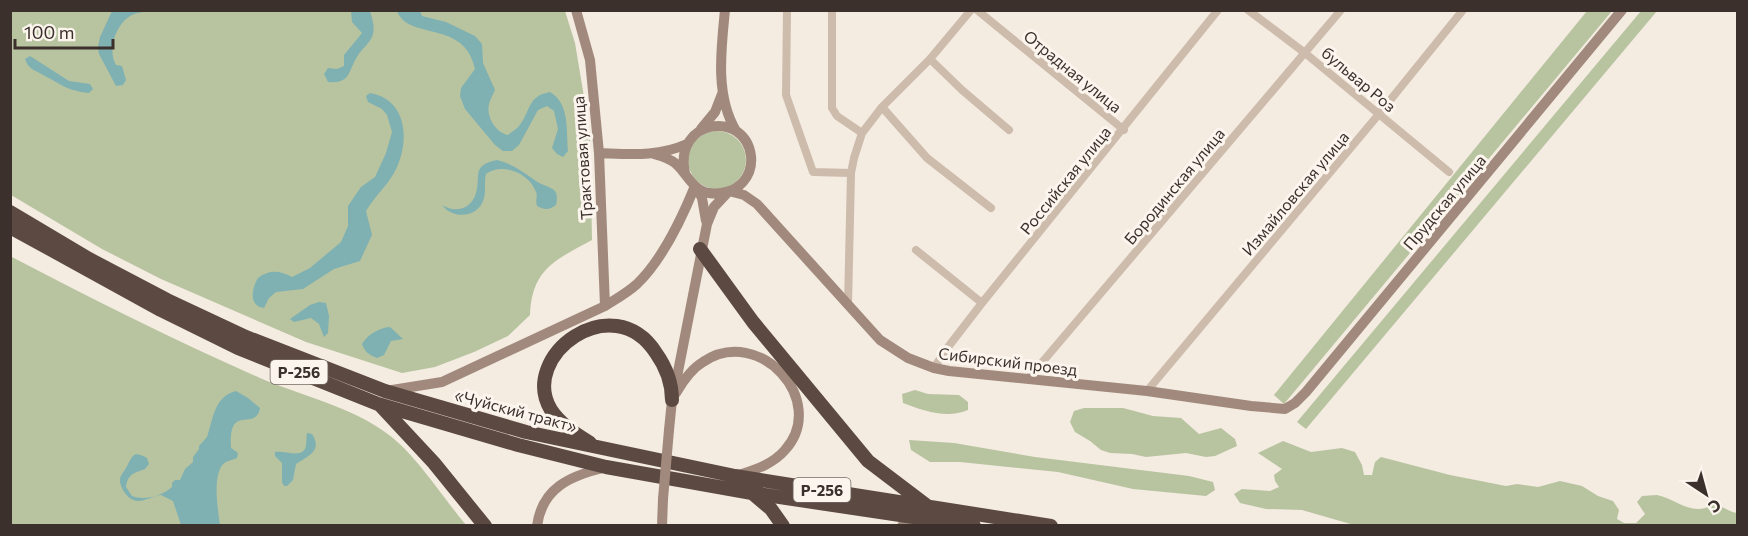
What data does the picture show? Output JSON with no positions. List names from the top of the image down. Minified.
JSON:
{"streets":{"highway":["Р-256","«Чуйский тракт»"],"street":["Отрадная улица","бульвар Роз","Трактовая улица","Российская улица","Бородинская улица","Измайловская улица","Прудская улица","Сибирский проезд"]},"crossings":[["Отрадная улица","Российская улица"],["бульвар Роз","Бородинская улица"],["бульвар Роз","Измайловская улица"],["Российская улица","Сибирский проезд"],["Бородинская улица","Сибирский проезд"],["Измайловская улица","Сибирский проезд"],["Прудская улица","Сибирский проезд"]],"scale_bar":"100 m","north":"bottom right"}
